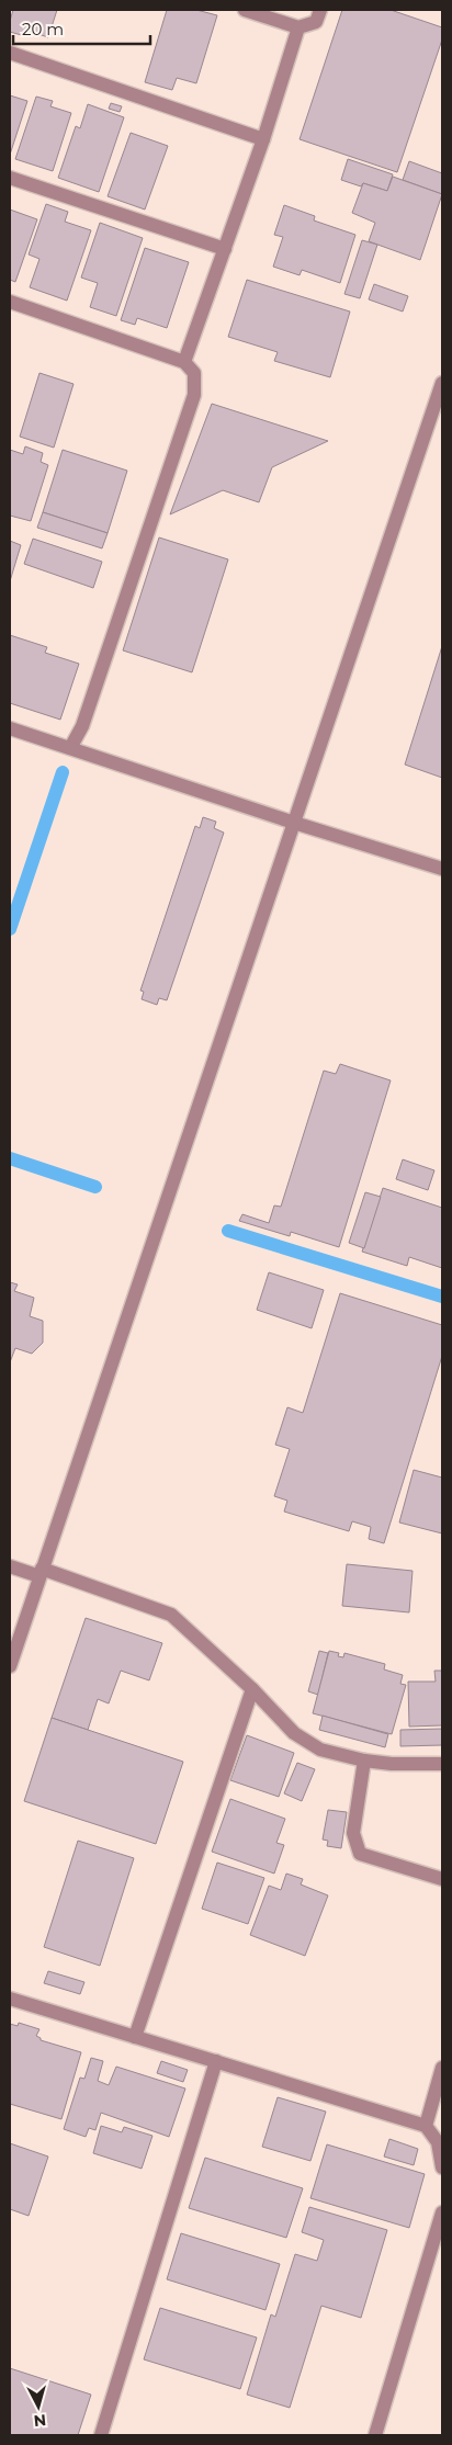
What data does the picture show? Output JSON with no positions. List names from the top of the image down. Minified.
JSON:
{"scale_bar":"20 m","north":"bottom"}
